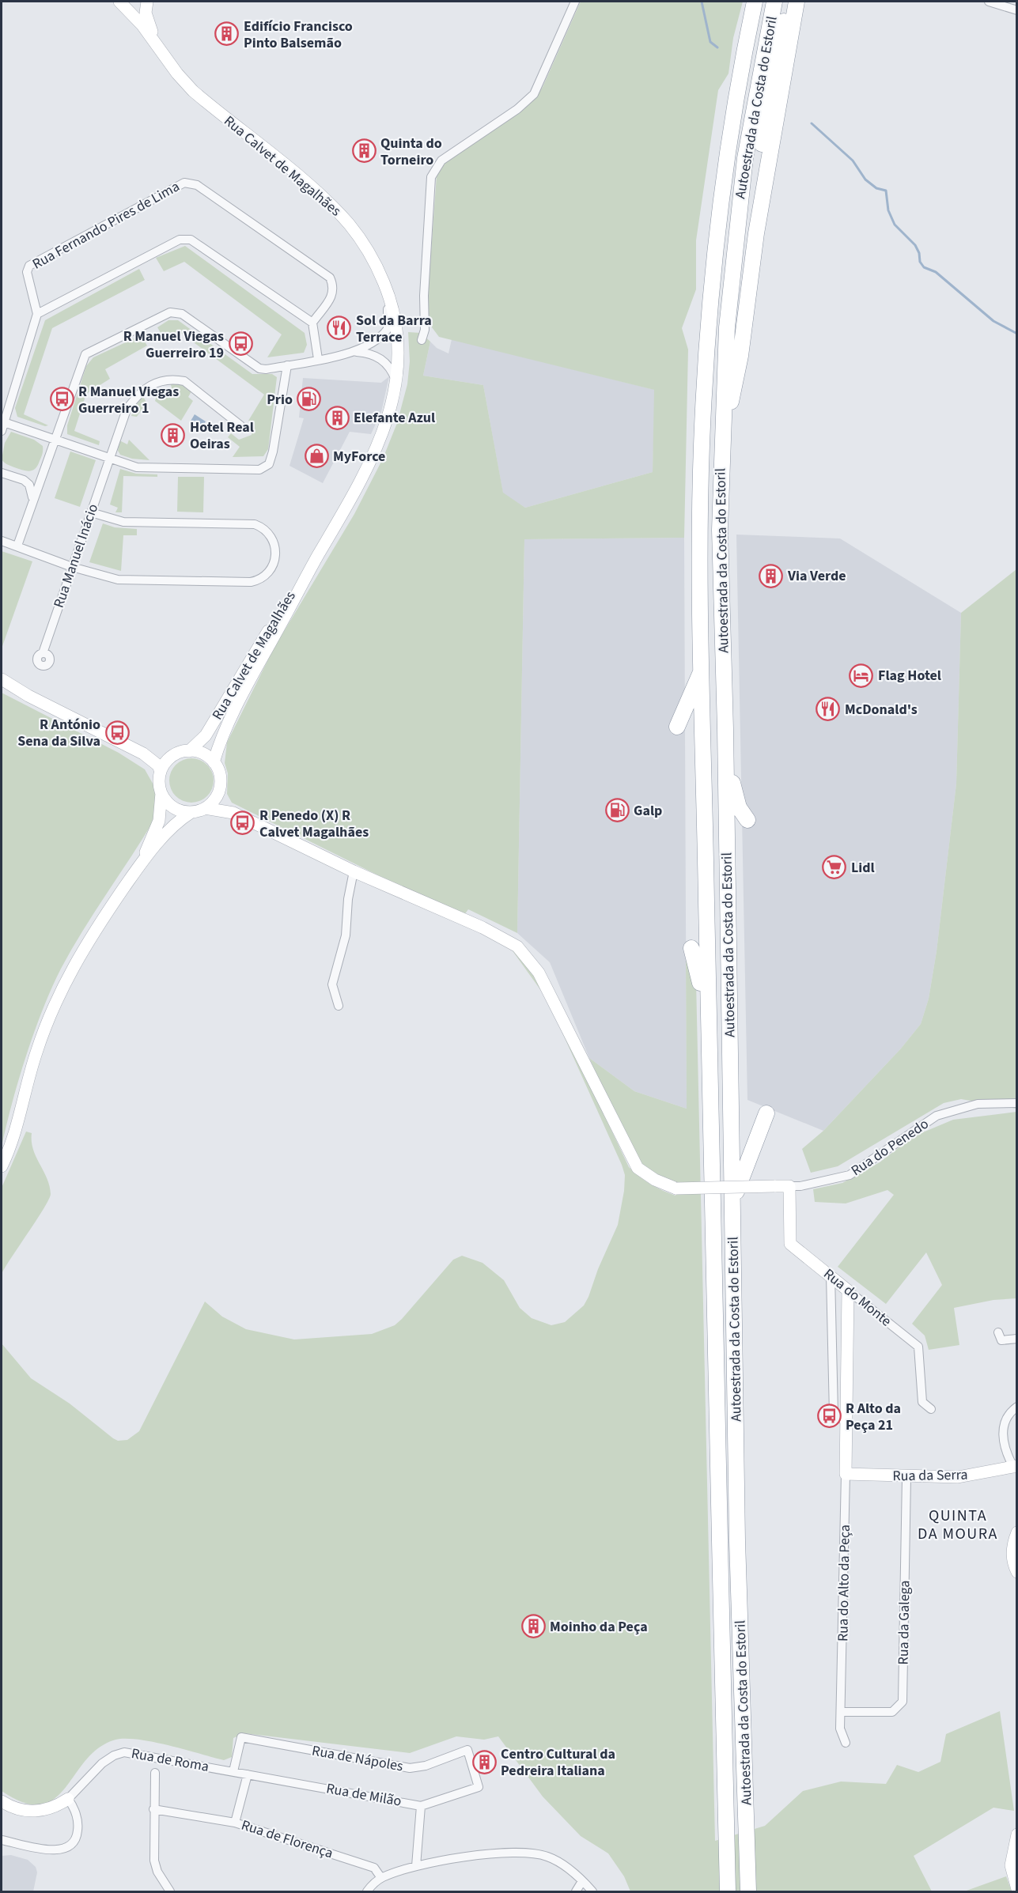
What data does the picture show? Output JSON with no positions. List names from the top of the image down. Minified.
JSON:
{"streets":{"highway":["Autoestrada da Costa do Estoril"],"street":["Rua Calvet de Magalhães","Rua Fernando Pires de Lima","Rua Manuel Inácio","Rua do Penedo","Rua do Monte","Rua da Serra","Rua do Alto da Peça","Rua da Galega","Rua de Nápoles","Rua de Roma","Rua de Milão","Rua de Florença"]},"crossings":[["Rua do Penedo","Rua do Monte"],["Rua do Monte","Rua do Alto da Peça"],["Rua da Serra","Rua do Alto da Peça"],["Rua da Serra","Rua da Galega"],["Rua do Alto da Peça","Rua da Galega"],["Rua de Nápoles","Rua de Roma"],["Rua de Nápoles","Rua de Milão"],["Rua de Roma","Rua de Milão"],["Rua de Roma","Rua de Florença"],["Rua de Milão","Rua de Florença"]],"districts":["QUINTA DA MOURA"],"places":{"building":["Edifício Francisco Pinto Balsemão","Quinta do Torneiro","Elefante Azul","Hotel Real Oeiras","Via Verde","Moinho da Peça","Centro Cultural da Pedreira Italiana"],"restaurant":["Sol da Barra Terrace","McDonald's"],"bus stop":["R Manuel Viegas Guerreiro 19","R Manuel Viegas Guerreiro 1","R António Sena da Silva","R Penedo (X) R Calvet Magalhães","R Alto da Peça 21"],"fuel station":["Prio","Galp"],"shop":["MyForce"],"hotel":["Flag Hotel"],"supermarket":["Lidl"]}}
